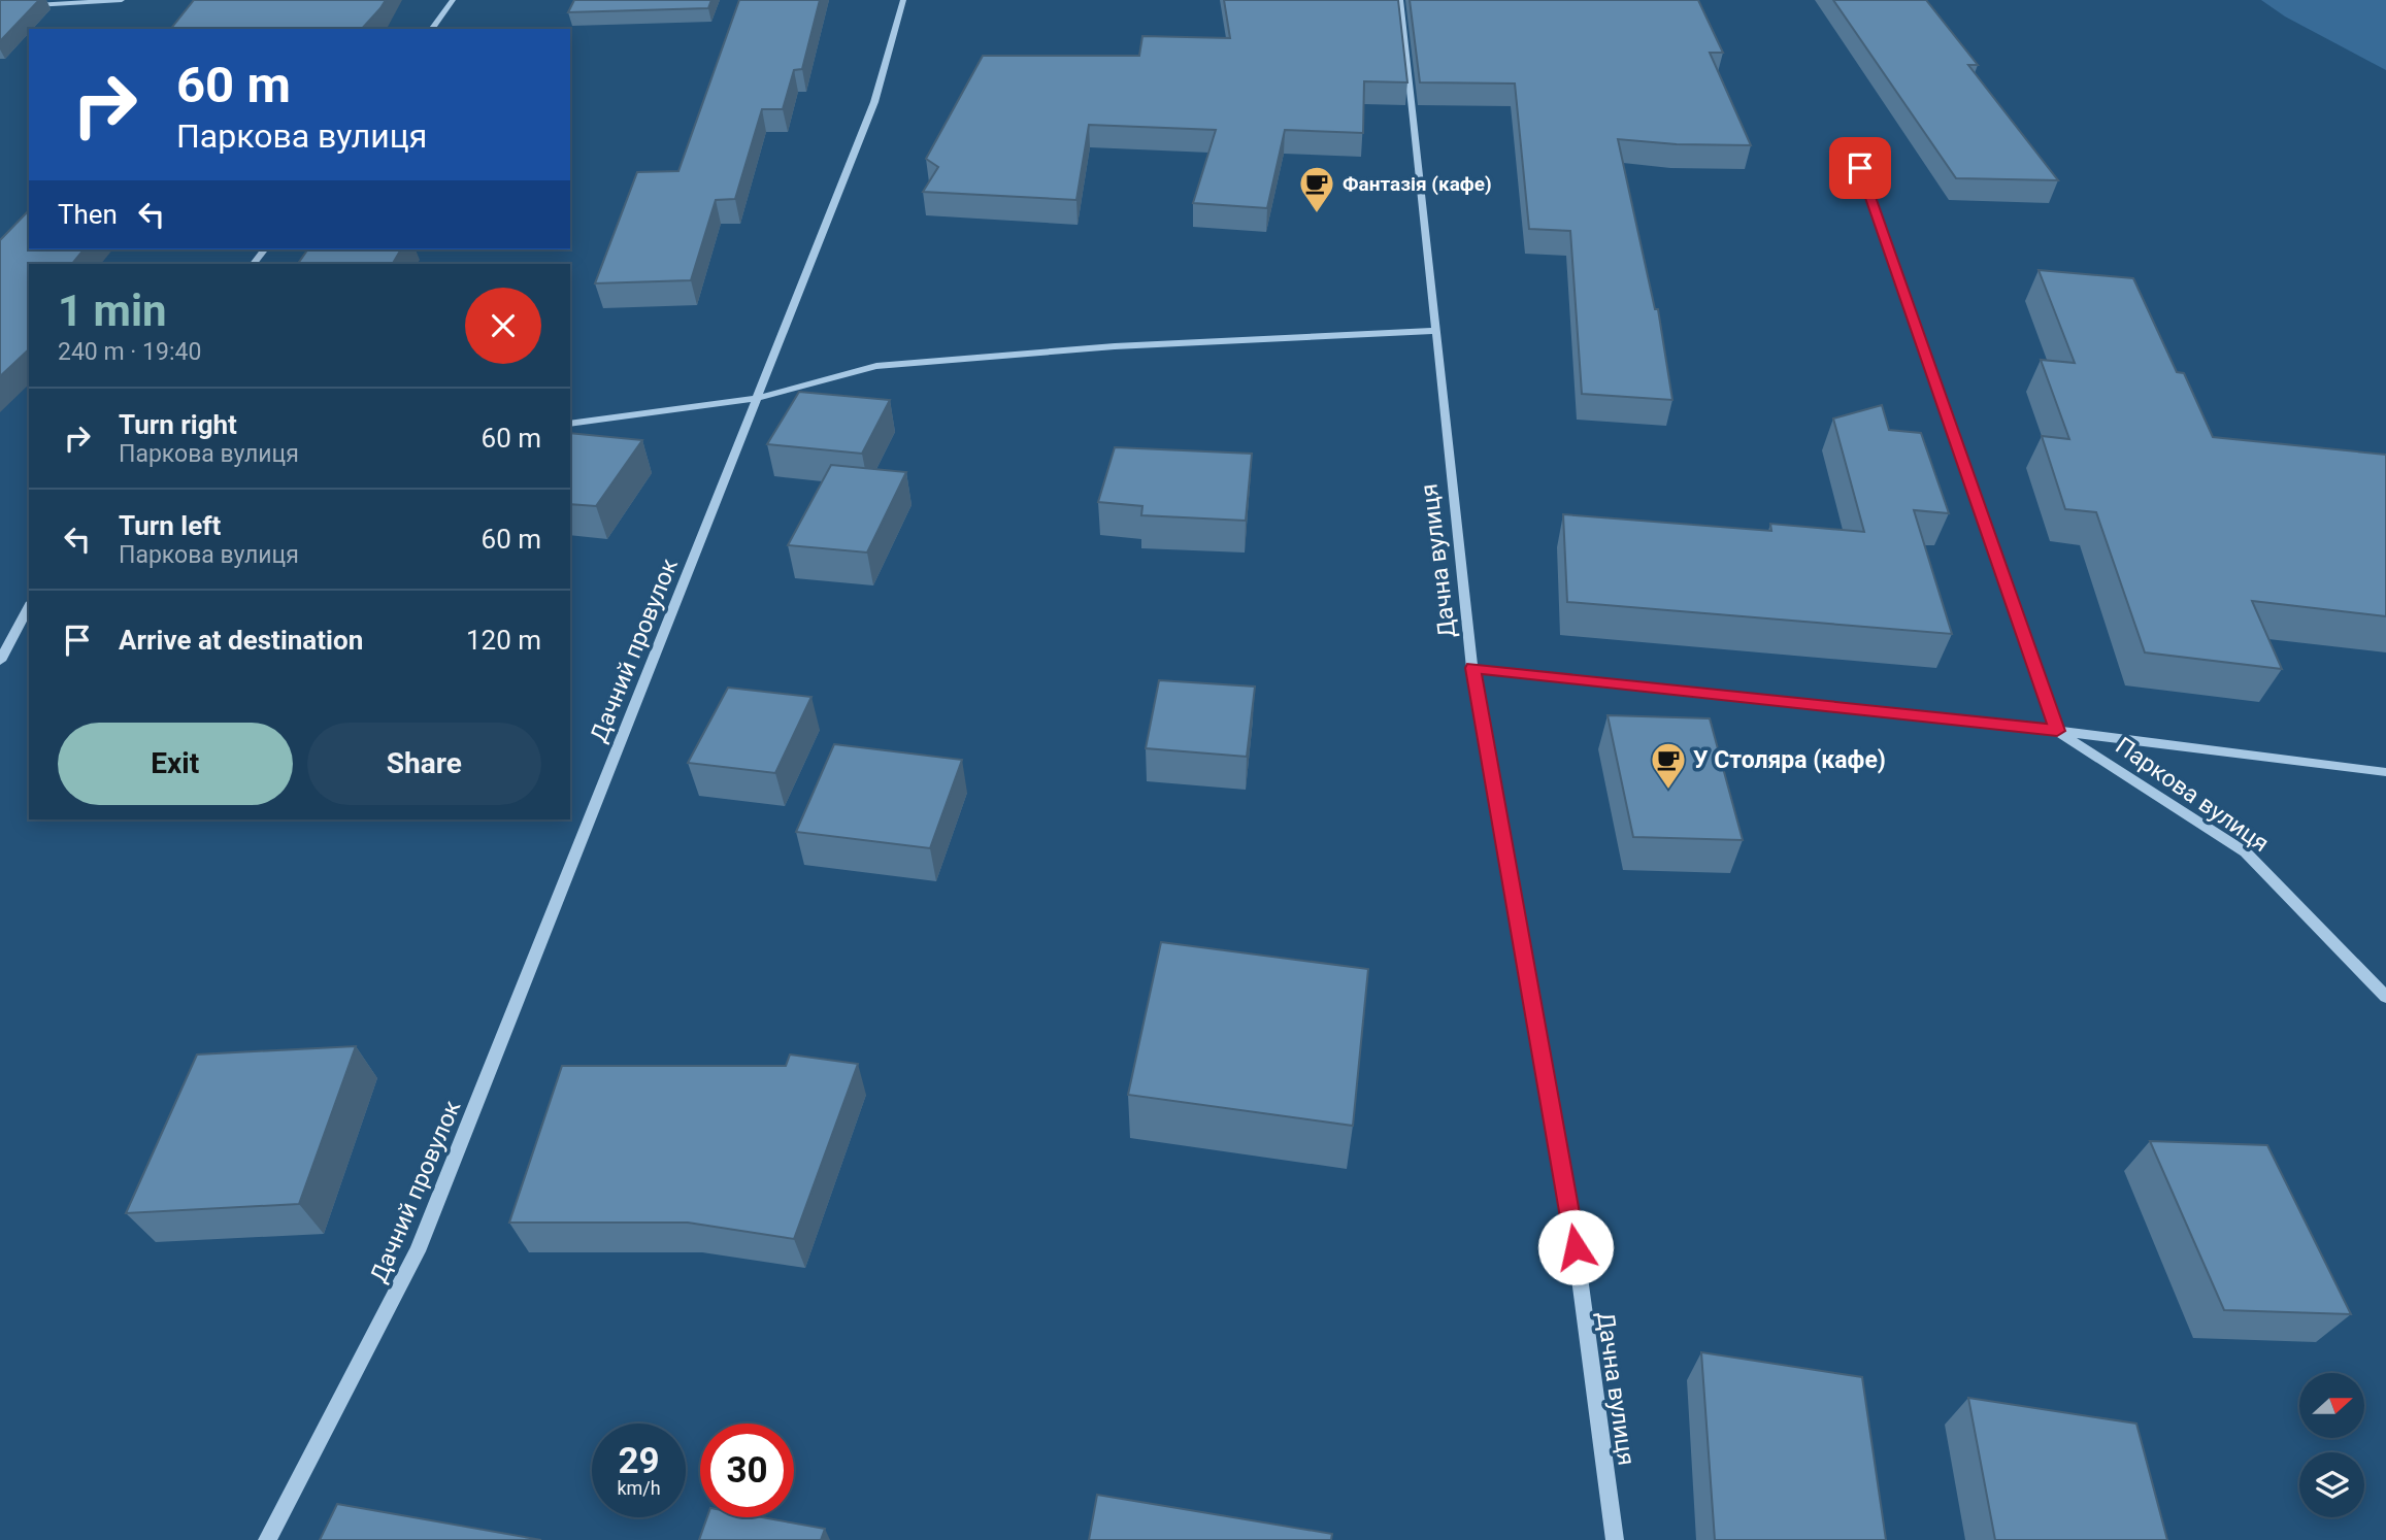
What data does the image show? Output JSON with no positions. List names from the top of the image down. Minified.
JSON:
{"streets":{"street":["Дачна вулиця","Дачний провулок","Паркова вулиця"]},"crossings":[["Дачна вулиця","Паркова вулиця"]],"places":{"cafe":["Фантазія (кафе)","У Столяра (кафе)"]},"north":"right","page":{"turn":["60 m","Паркова вулиця"],"then":"Then","heading":["1 min","240 m · 19:40"],"list":[{"name":"Turn right","note":"Паркова вулиця","value":"60 m"},{"name":"Turn left","note":"Паркова вулиця","value":"60 m"},{"name":"Arrive at destination","value":"120 m"}],"buttons":["Exit","Share"],"speed":"29 km/h","limit":"30"}}
